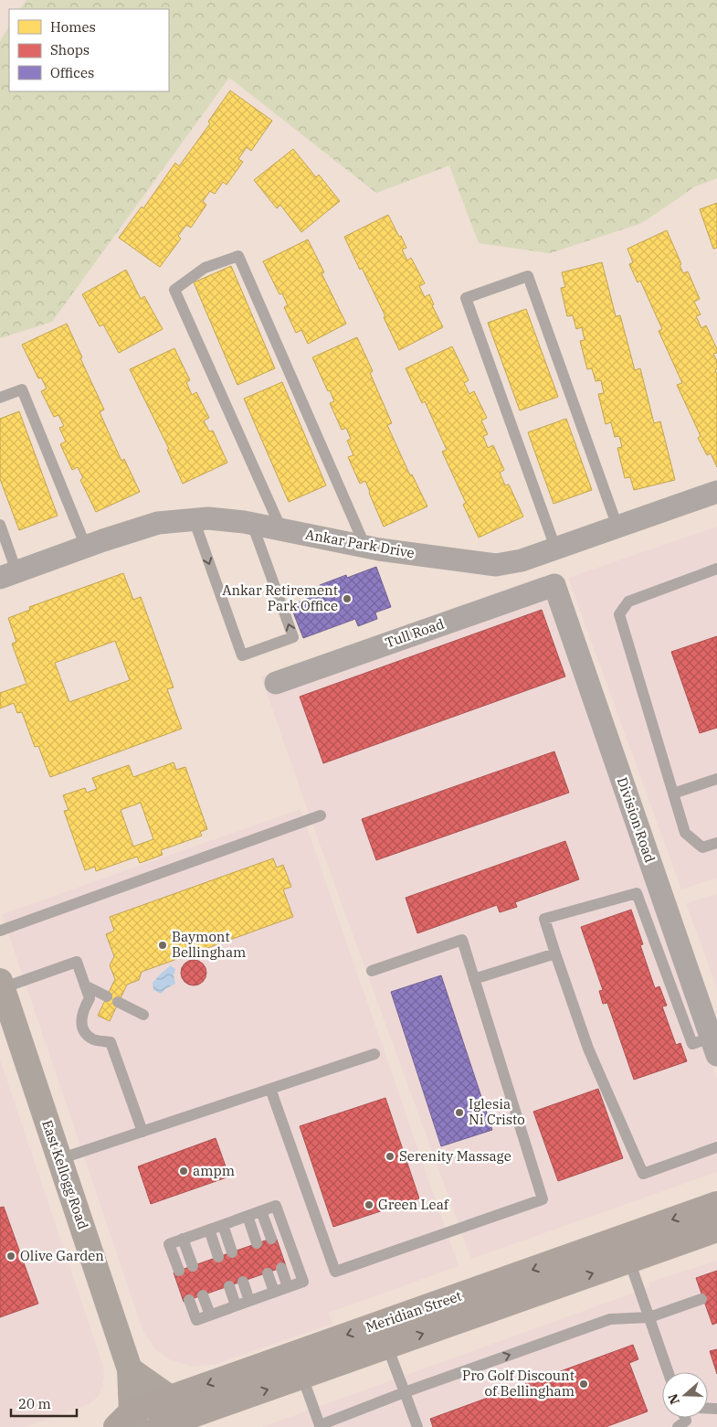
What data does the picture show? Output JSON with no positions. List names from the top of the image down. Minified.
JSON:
{"streets":{"highway":["Meridian Street"],"street":["Ankar Park Drive","Tull Road","Division Road","East Kellogg Road"]},"crossings":[["Tull Road","Division Road"],["East Kellogg Road","Meridian Street"]],"places":["Ankar Retirement Park Office","Baymont Bellingham","Iglesia Ni Cristo","Serenity Massage","ampm","Green Leaf","Olive Garden","Pro Golf Discount of Bellingham"],"legend":["Homes","Shops","Offices"],"scale_bar":"20 m","north":"left"}
